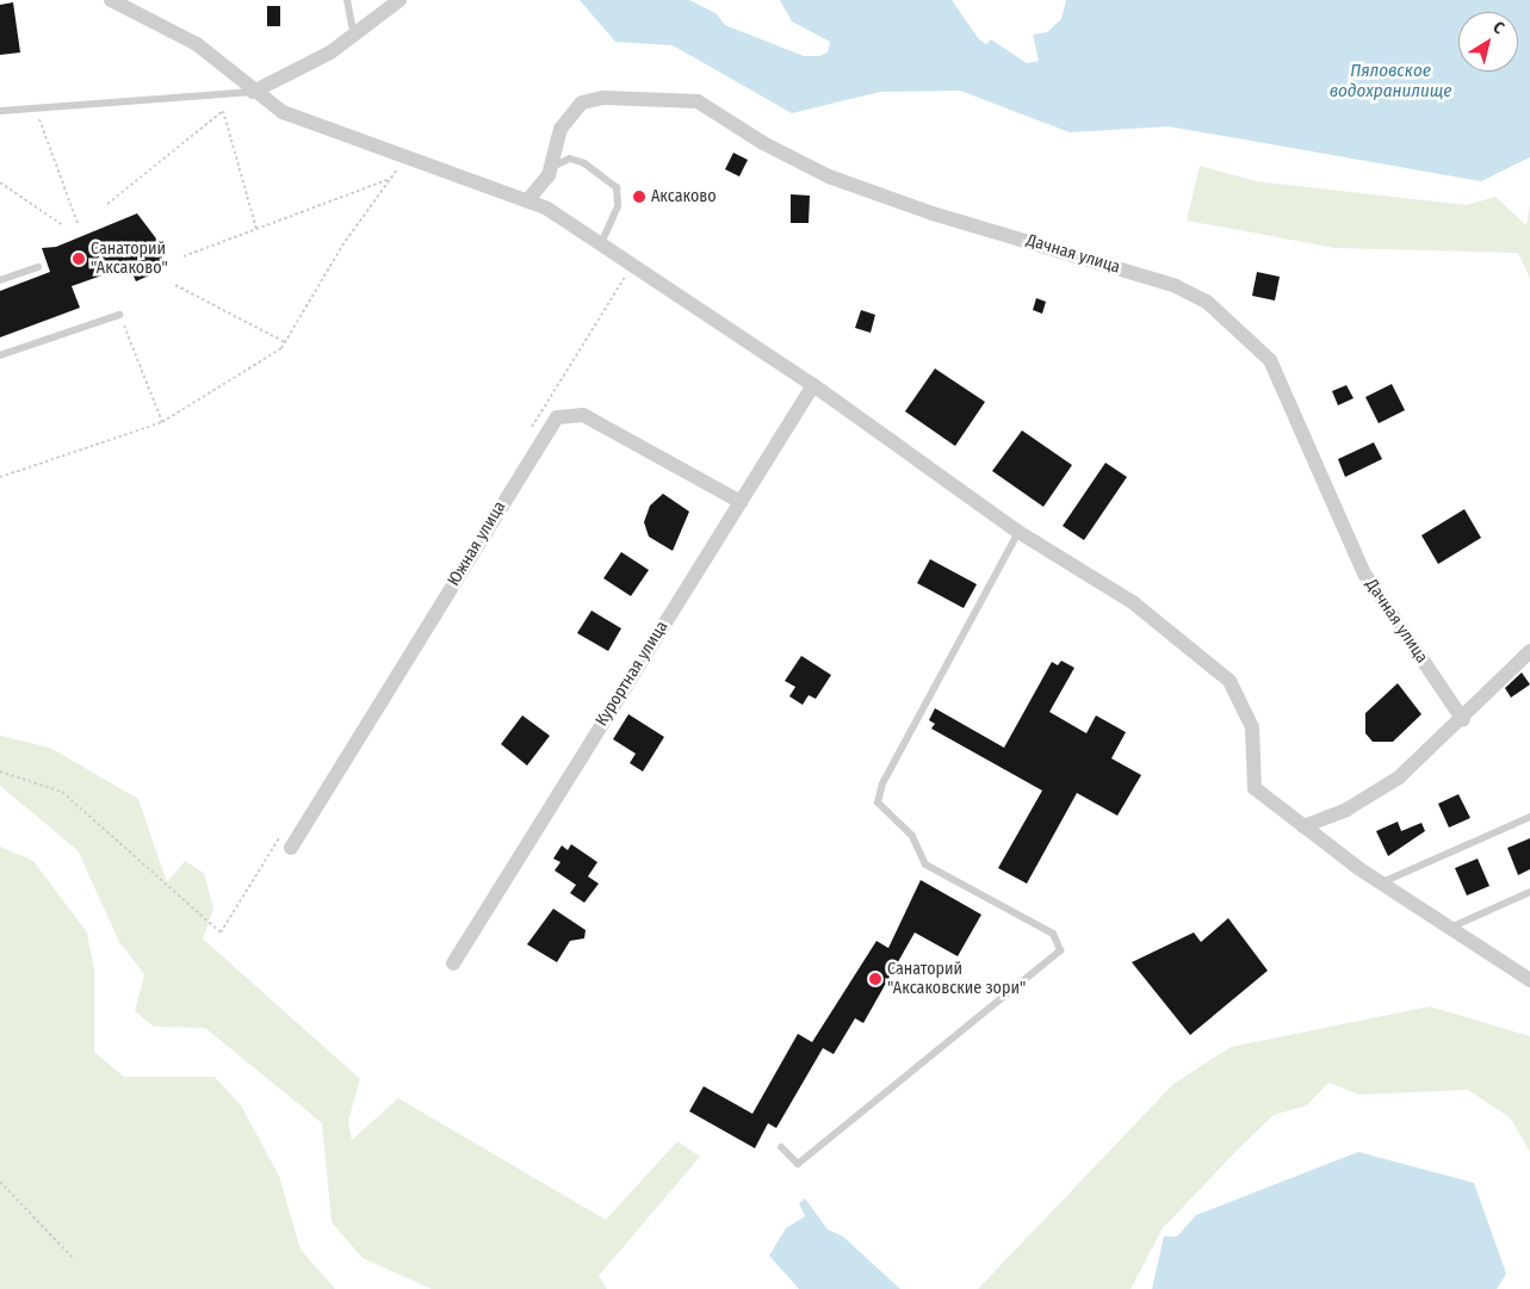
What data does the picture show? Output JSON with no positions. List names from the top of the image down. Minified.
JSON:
{"streets":{"street":["Дачная улица","Южная улица","Курортная улица"]},"crossings":[["Южная улица","Курортная улица"]],"water":["Пяловское водохранилище"],"places":["Аксаково","Санаторий \"Аксаково\"","Санаторий \"Аксаковские зори\""],"north":"top right"}
